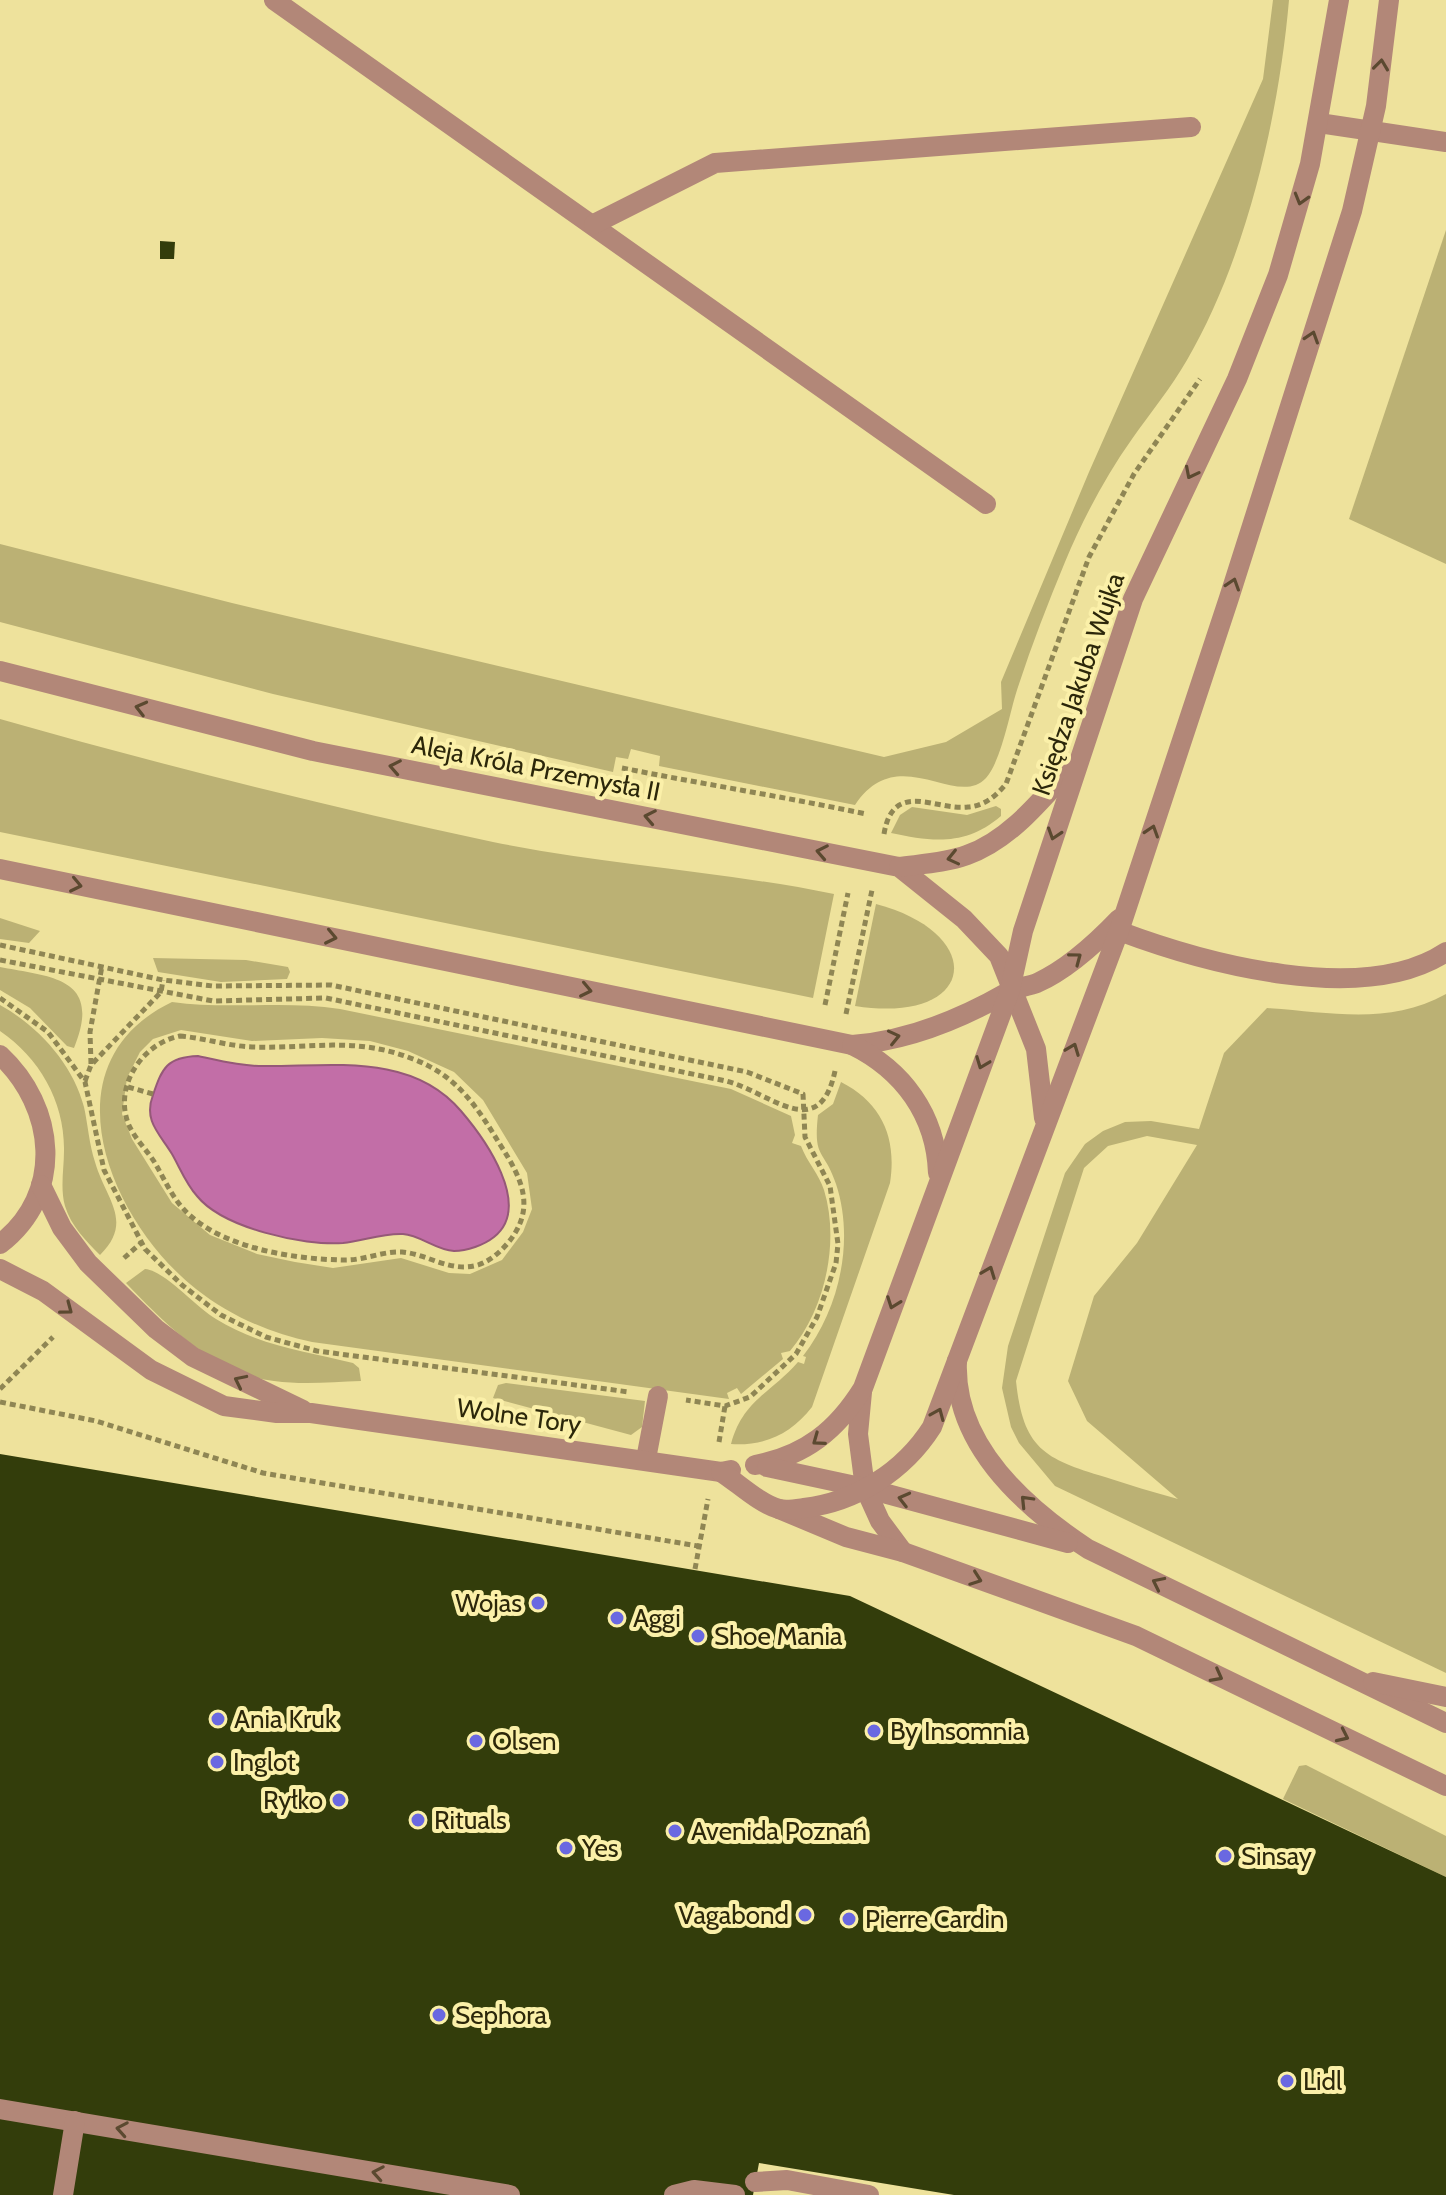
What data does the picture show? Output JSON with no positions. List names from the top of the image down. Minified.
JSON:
{"streets":{"street":["Księdza Jakuba Wujka","Aleja Króla Przemysła II","Wolne Tory"]},"crossings":[["Księdza Jakuba Wujka","Aleja Króla Przemysła II"]],"one_way":["Aleja Króla Przemysła II"],"places":["Wojas","Aggi","Shoe Mania","Ania Kruk","By Insomnia","Olsen","Inglot","Ryłko","Rituals","Avenida Poznań","Yes","Sinsay","Vagabond","Pierre Cardin","Sephora","Lidl"]}
